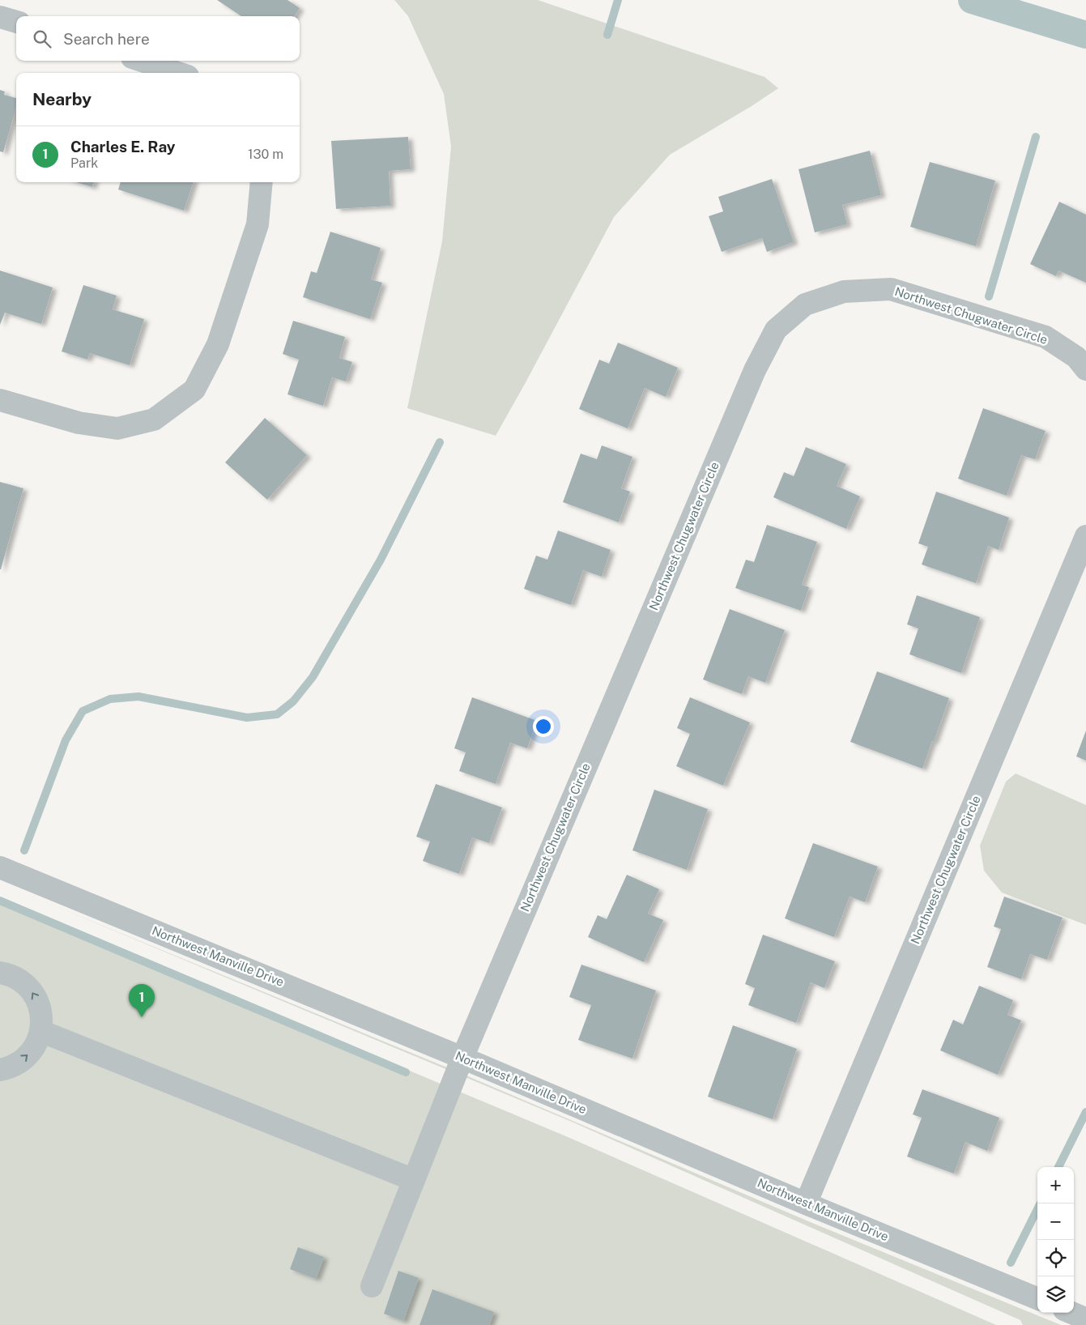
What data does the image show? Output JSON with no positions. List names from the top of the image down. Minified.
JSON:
{"streets":{"street":["Northwest Chugwater Circle","Northwest Manville Drive"]},"crossings":[["Northwest Chugwater Circle","Northwest Manville Drive"]],"page":{"search":"Search here","heading":"Nearby","list":[{"mark":"1","name":"Charles E. Ray","note":"Park","value":"130 m"}],"pins":"1","map_buttons":["+","−"]}}
